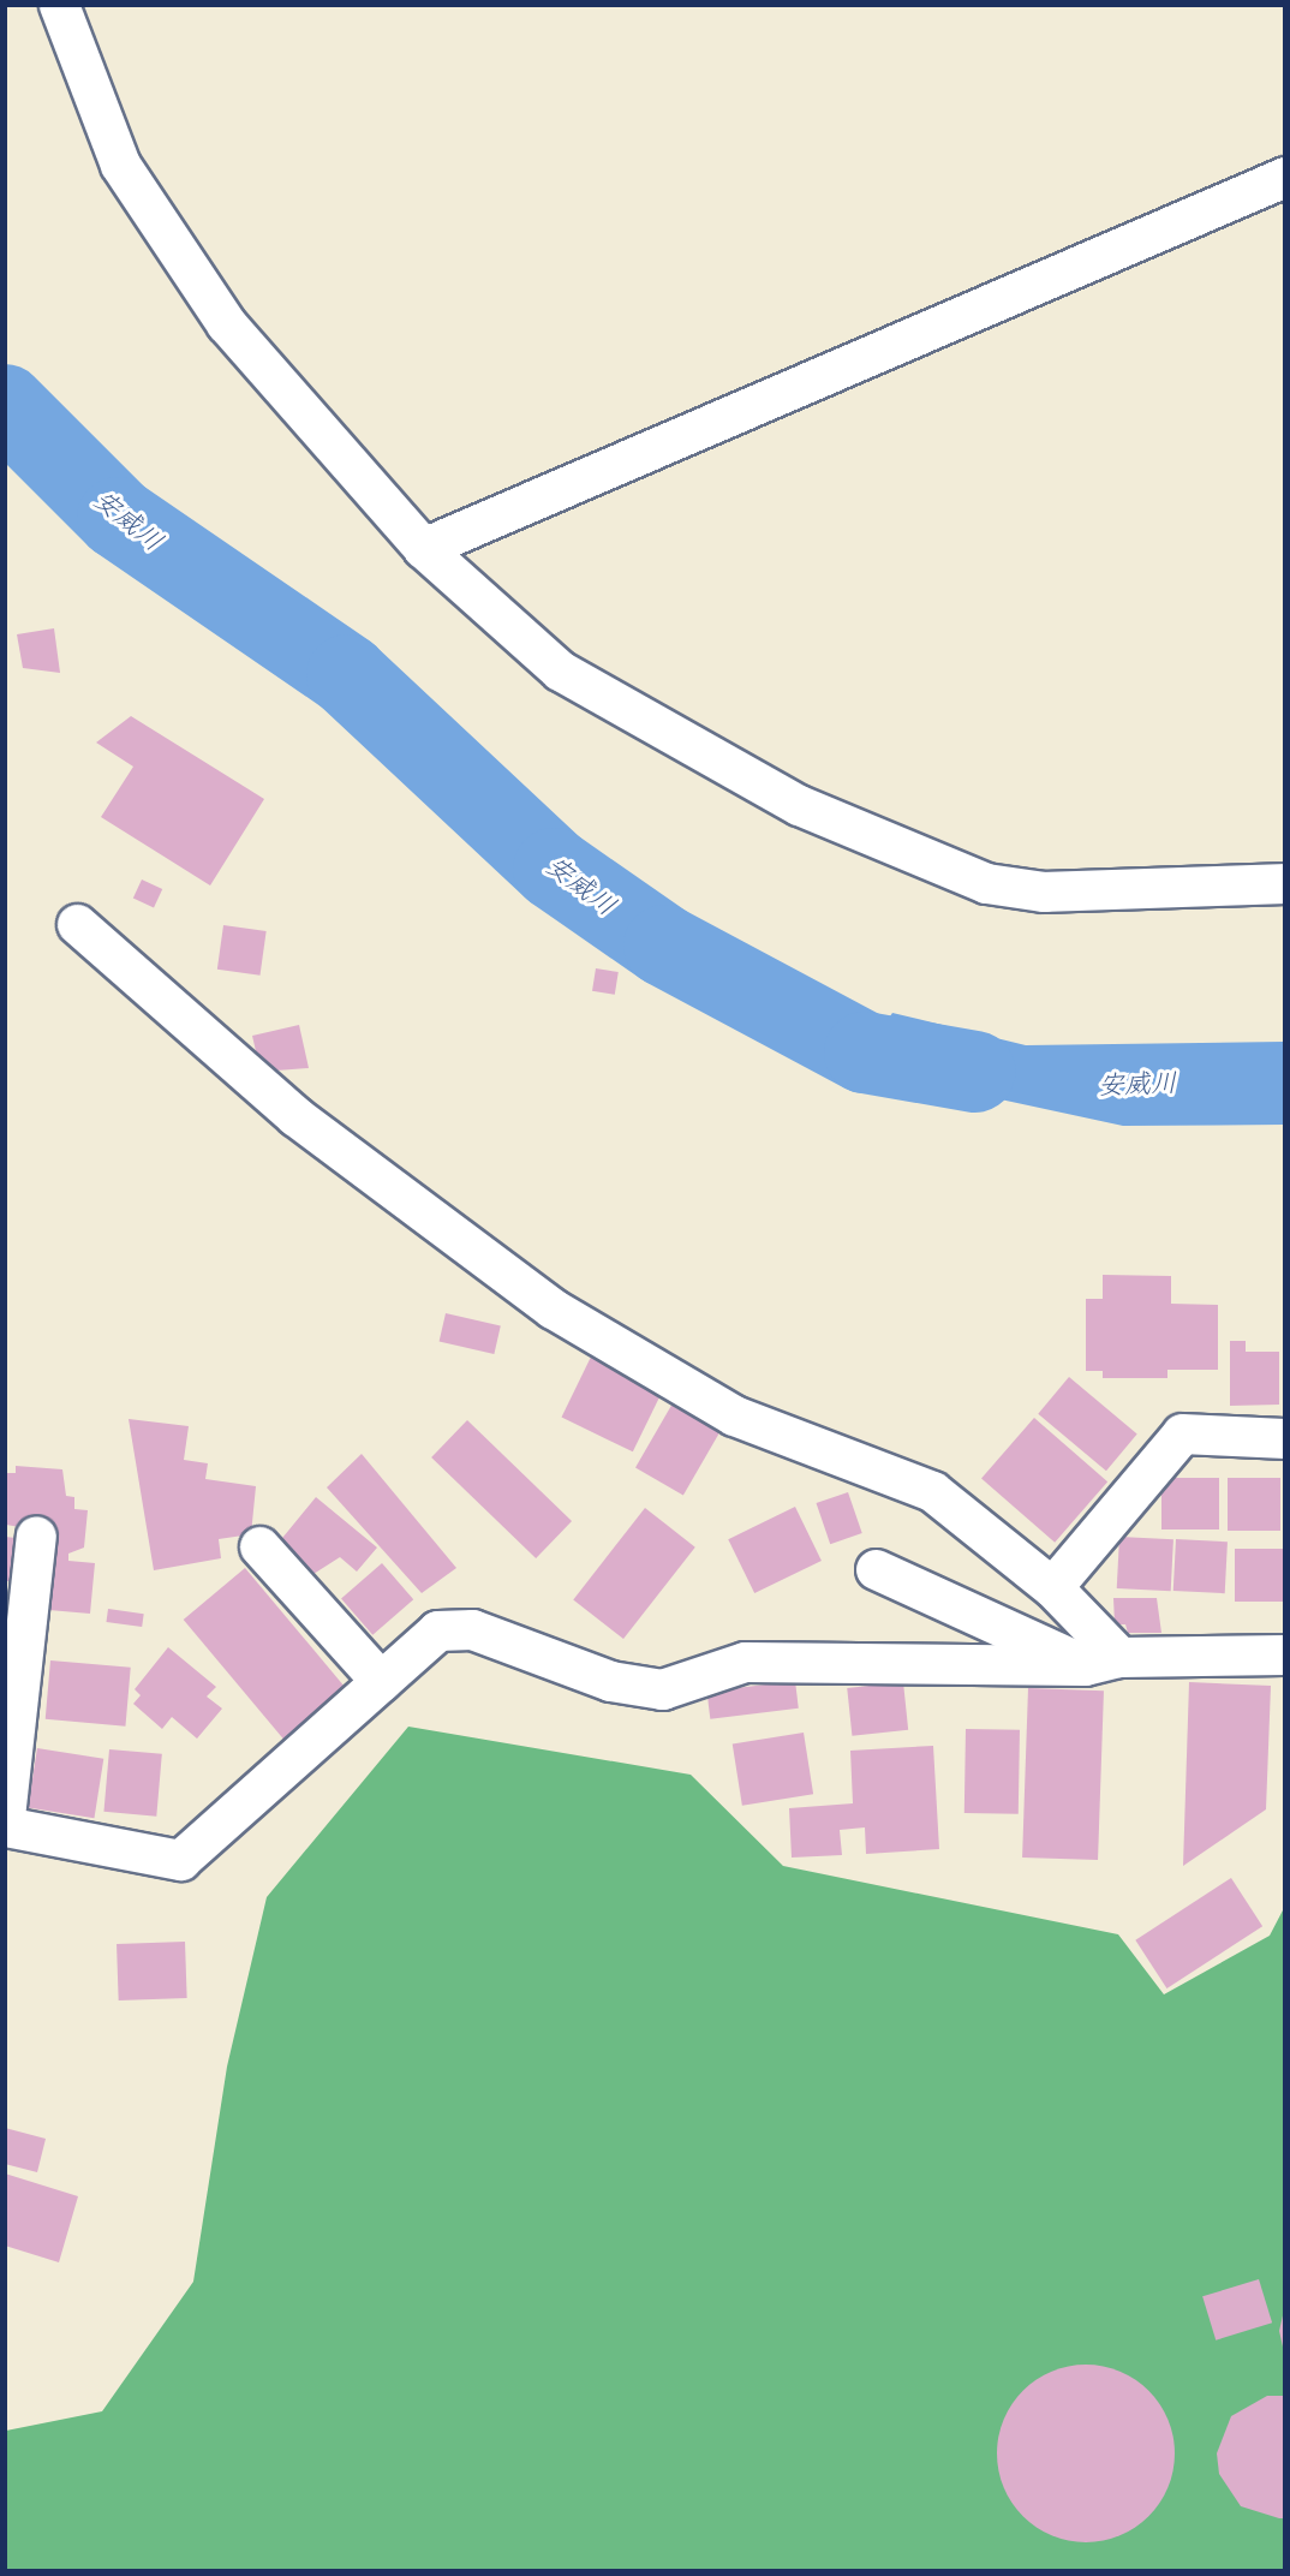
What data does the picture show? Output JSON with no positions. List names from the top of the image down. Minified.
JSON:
{"water":["安威川"]}
